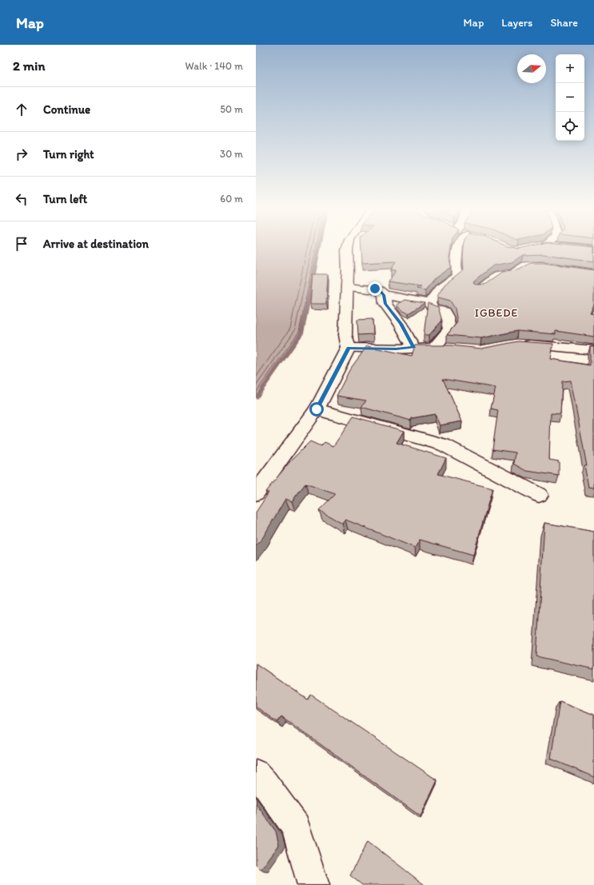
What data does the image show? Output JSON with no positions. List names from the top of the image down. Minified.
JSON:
{"districts":["IGBEDE"],"north":"right","page":{"header":"Map","nav":["Map","Layers","Share"],"heading":["2 min","Walk · 140 m"],"map_buttons":["+","−"],"list":[["Continue","50 m"],["Turn right","30 m"],["Turn left","60 m"],"Arrive at destination"]}}
